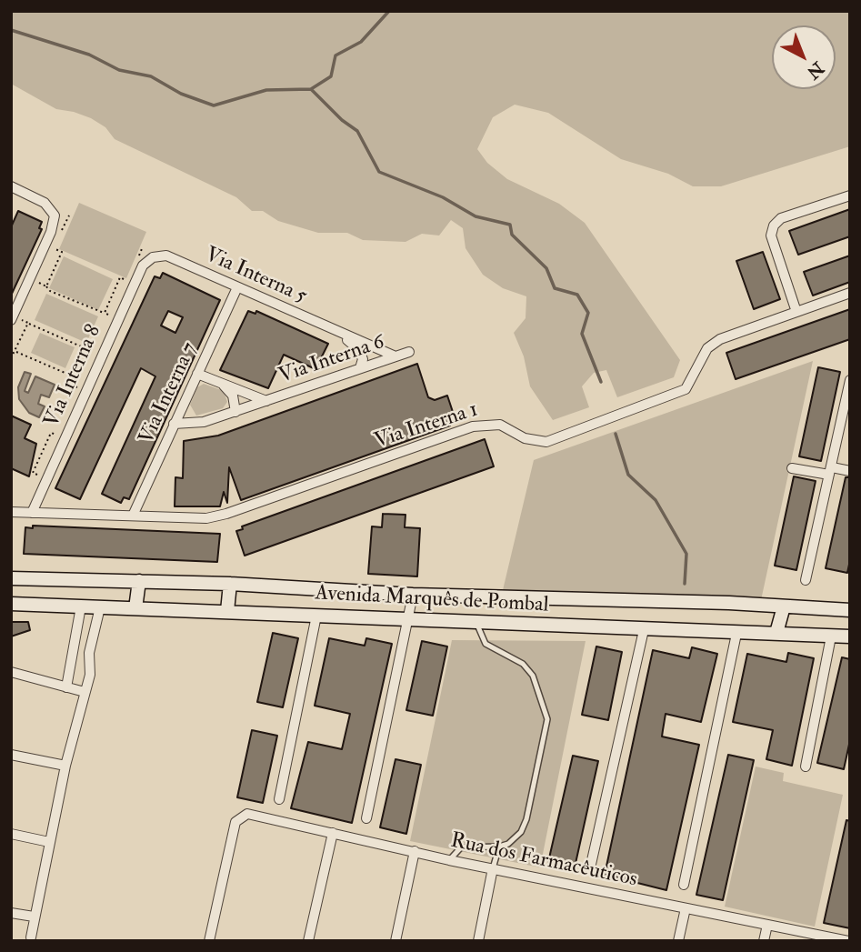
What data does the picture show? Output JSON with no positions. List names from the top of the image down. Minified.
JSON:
{"streets":{"main road":["Avenida Marquês de Pombal"],"street":["Via Interna 5","Via Interna 6","Via Interna 8","Via Interna 7","Via Interna 1","Rua dos Farmacêuticos"]},"crossings":[["Via Interna 5","Via Interna 6"],["Via Interna 5","Via Interna 8"],["Via Interna 5","Via Interna 7"],["Via Interna 6","Via Interna 7"],["Via Interna 8","Via Interna 1"],["Via Interna 7","Via Interna 1"]],"north":"bottom right"}
